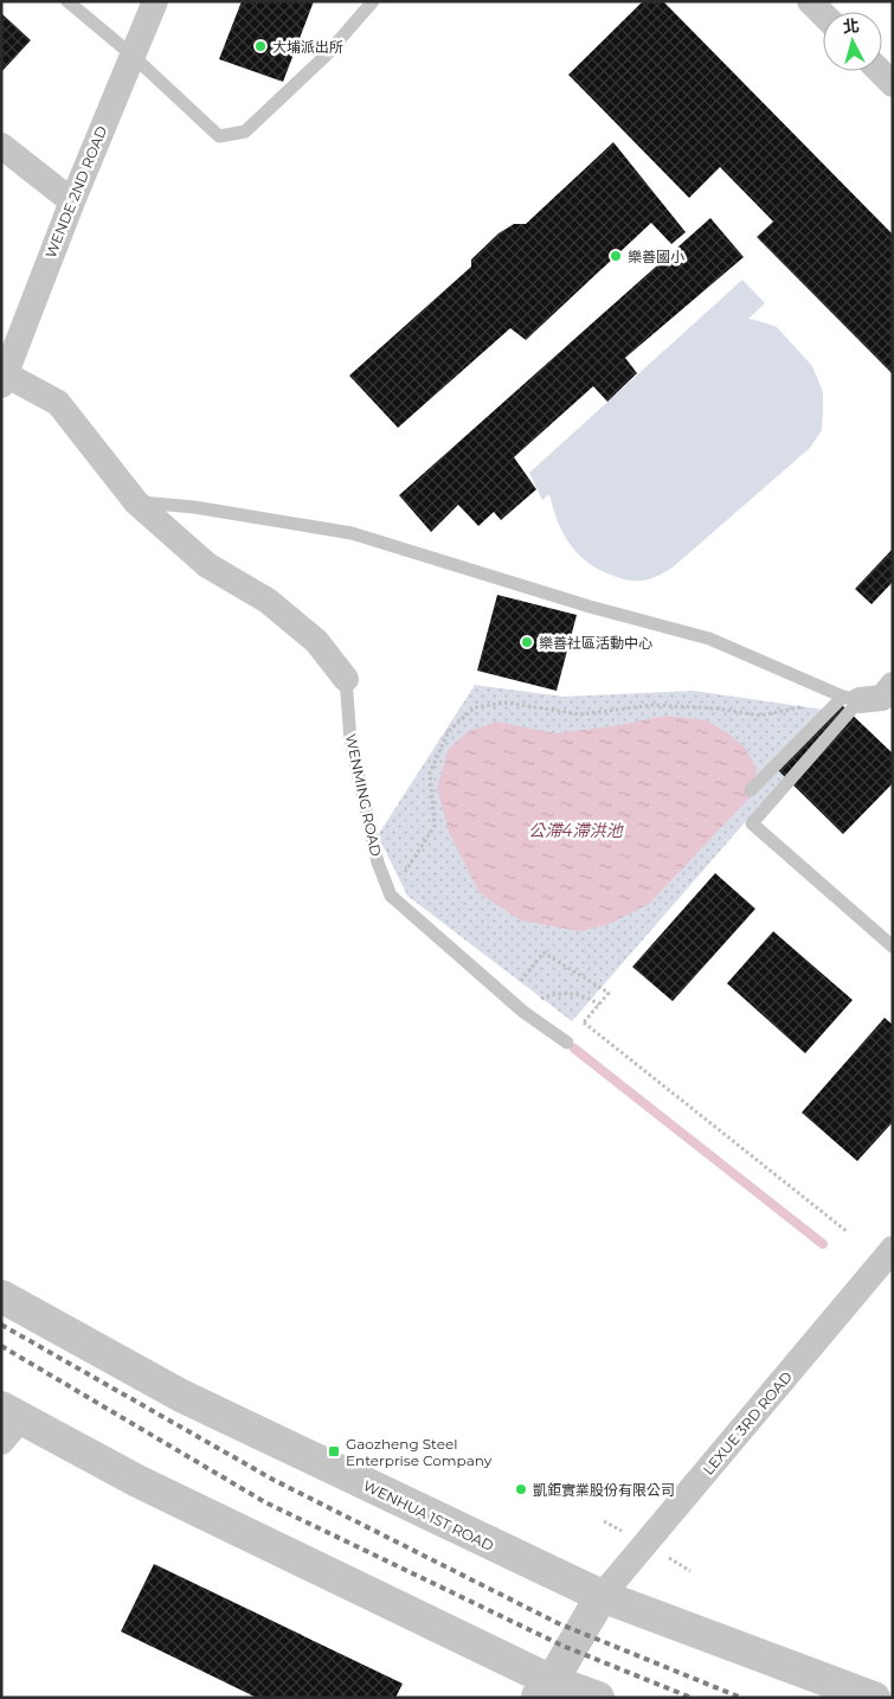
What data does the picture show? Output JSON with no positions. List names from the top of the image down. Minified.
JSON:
{"streets":{"street":["WENDE 2ND ROAD","WENMING ROAD","LEXUE 3RD ROAD","WENHUA 1ST ROAD"]},"crossings":[["WENDE 2ND ROAD","WENMING ROAD"],["LEXUE 3RD ROAD","WENHUA 1ST ROAD"]],"water":["公滯4滯洪池"],"places":{"other":["大埔派出所","樂善國小","樂善社區活動中心","凱鉅實業股份有限公司"],"transit":["Gaozheng Steel Enterprise Company"]},"north":"top"}
